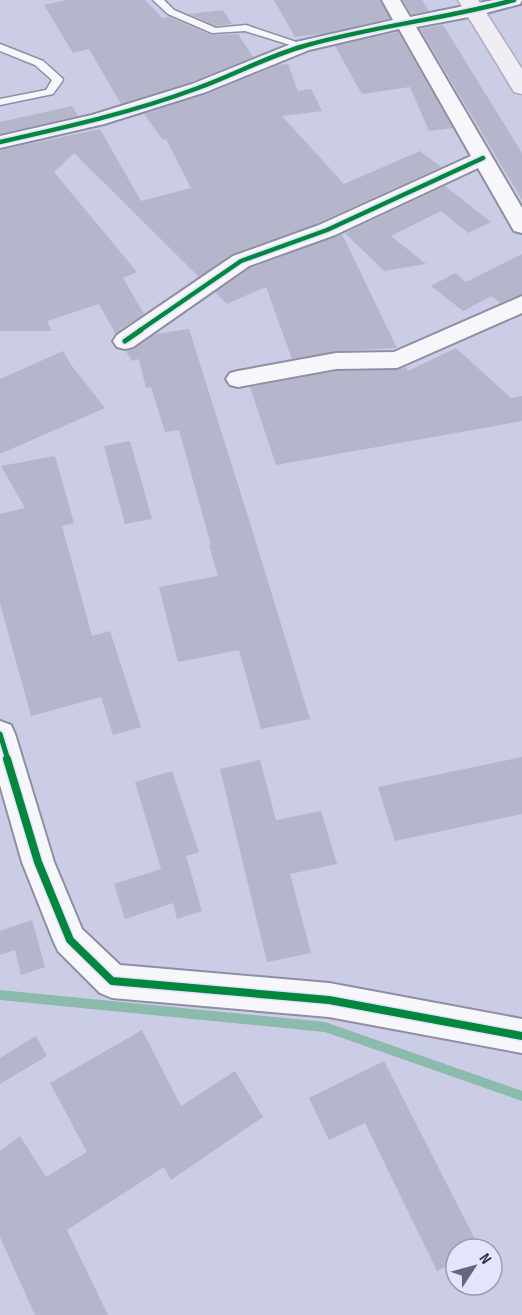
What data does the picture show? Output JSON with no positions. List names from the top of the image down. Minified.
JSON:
{"north":"top right"}
